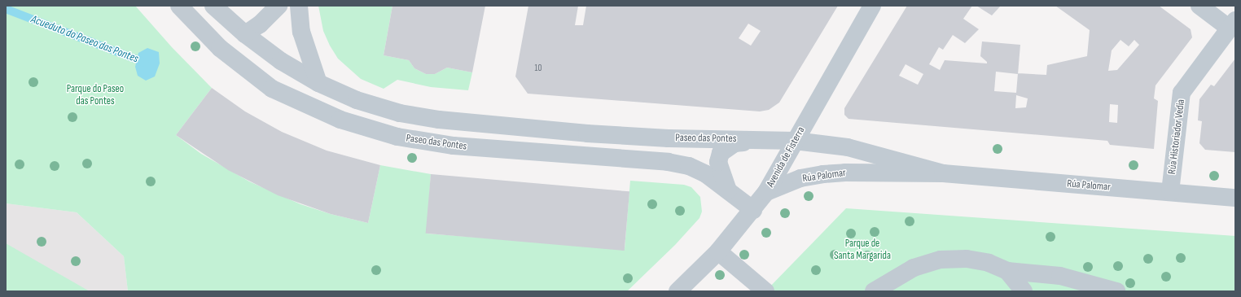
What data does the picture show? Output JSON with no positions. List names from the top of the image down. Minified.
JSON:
{"streets":{"street":["Rúa Historiador Vedia","Paseo das Pontes","Avenida de Fisterra","Rúa Palomar"]},"crossings":[["Rúa Historiador Vedia","Rúa Palomar"],["Paseo das Pontes","Avenida de Fisterra"],["Paseo das Pontes","Rúa Palomar"],["Avenida de Fisterra","Rúa Palomar"]],"water":["Acueduto do Paseo das Pontes"],"parks":["Parque do Paseo das Pontes","Parque de Santa Margarida"],"house_numbers":["10"]}
